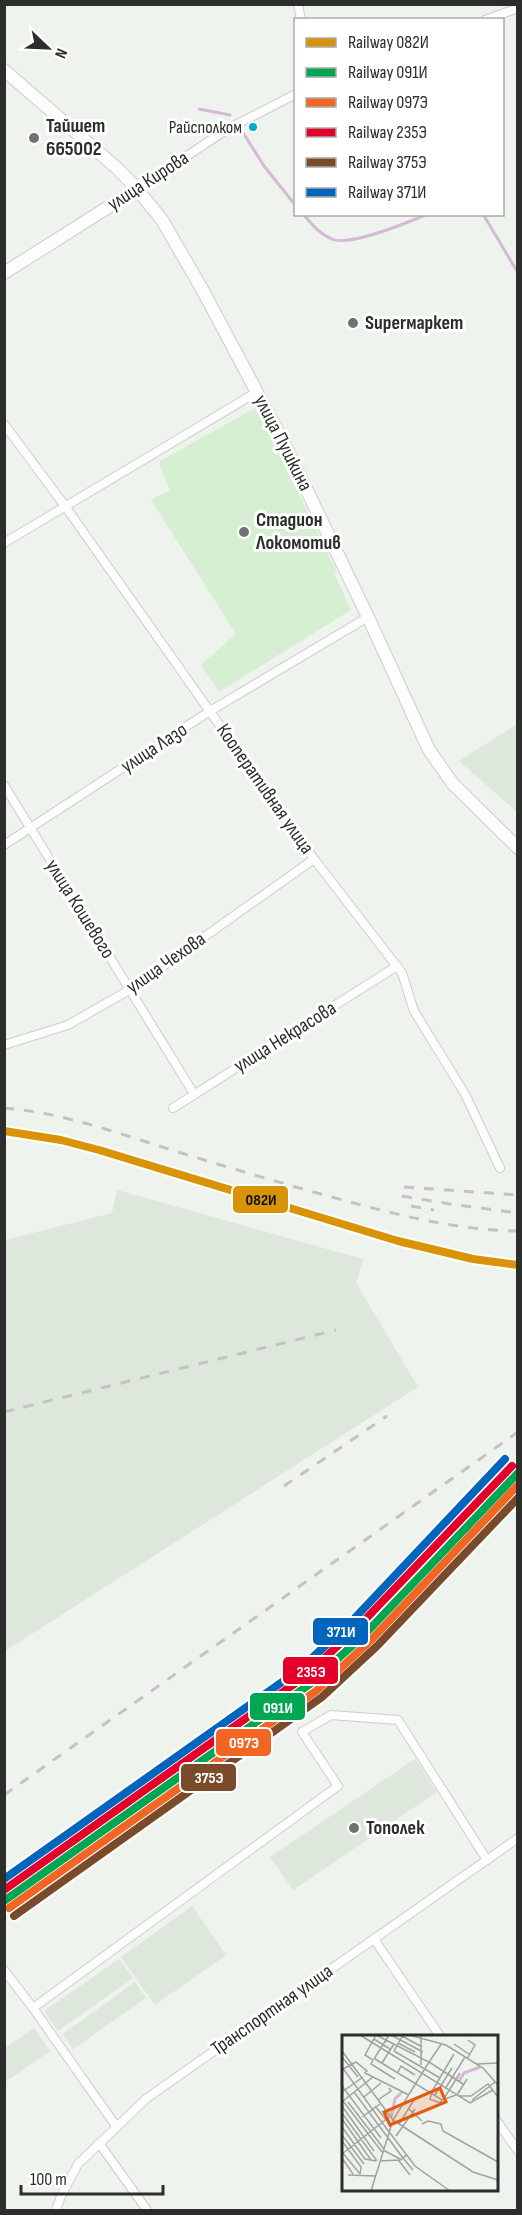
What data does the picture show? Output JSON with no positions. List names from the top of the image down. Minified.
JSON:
{"streets":{"main road":["улица Кирова","улица Пушкина"],"street":["улица Лазо","Кооперативная улица","улица Кошевого","улица Чехова","улица Некрасова","Транспортная улица"]},"crossings":[["улица Кирова","улица Пушкина"],["улица Пушкина","улица Лазо"],["улица Лазо","Кооперативная улица"],["улица Лазо","улица Кошевого"],["Кооперативная улица","улица Чехова"],["Кооперативная улица","улица Некрасова"],["улица Кошевого","улица Чехова"],["улица Кошевого","улица Некрасова"]],"places":["Райсполком","Тайшет 665002","Superмаркет","Стадион Локомотив","Тополек"],"lines":["rail line 082И","rail line 371И","rail line 235Э","rail line 091И","rail line 097Э","rail line 375Э"],"legend":["Railway 082И","Railway 091И","Railway 097Э","Railway 235Э","Railway 375Э","Railway 371И"],"scale_bar":"100 m","north":"bottom right"}
